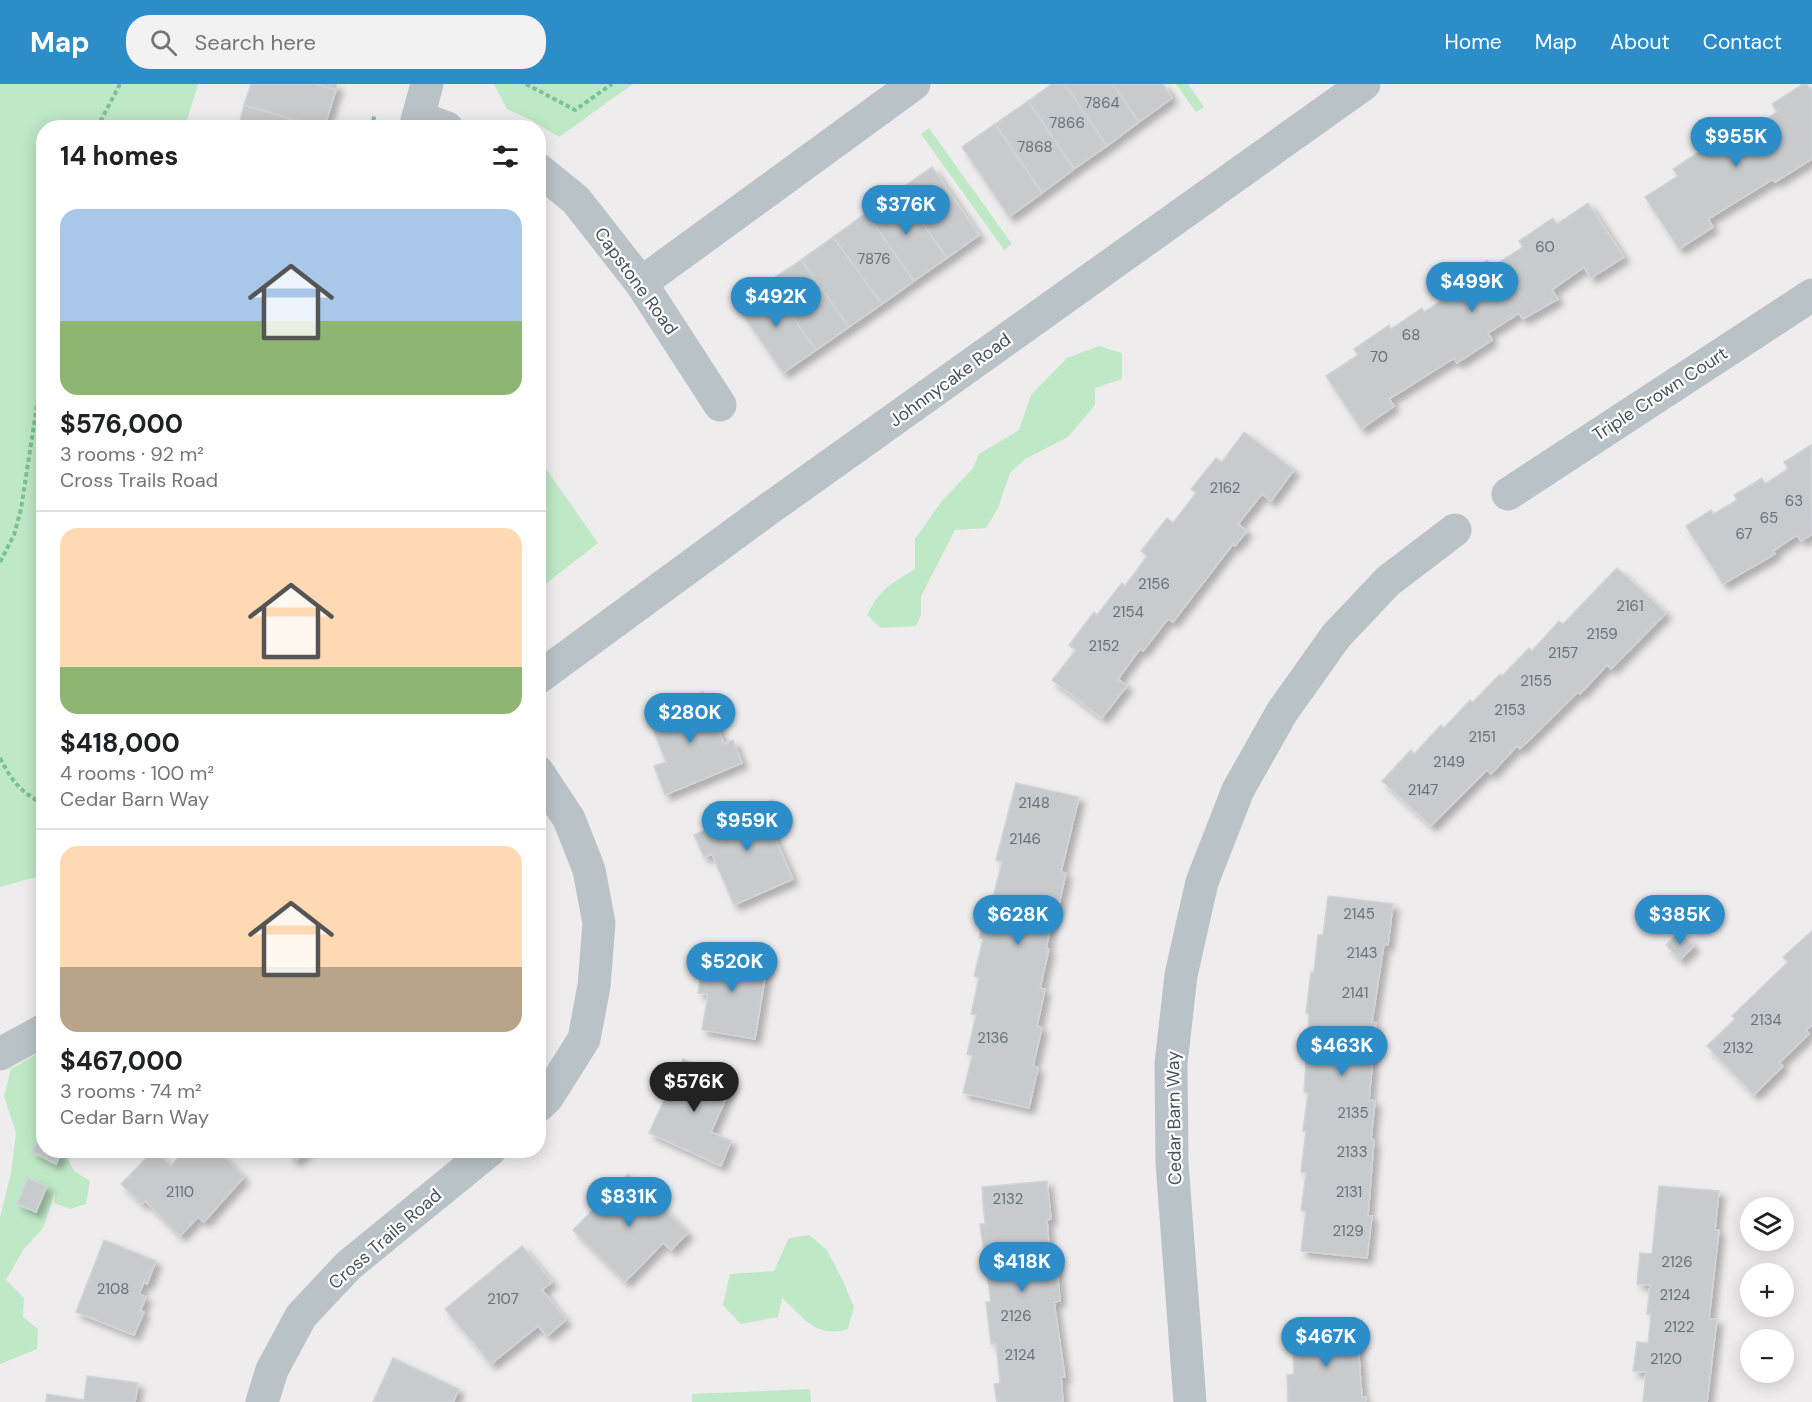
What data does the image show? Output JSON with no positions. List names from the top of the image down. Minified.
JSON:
{"streets":{"street":["Capstone Road","Johnnycake Road","Triple Crown Court","Cedar Barn Way","Cross Trails Road"]},"house_numbers":["7864","7866","7868","60","7876","68","70","2162","63","65","67","2156","2161","2154","2159","2152","2157","2155","2153","2151","2149","2147","2148","2146","2145","2143","2141","2134","2136","2132","2135","2133","2110","2131","2132","2129","2126","2108","2124","2107","2126","2122","2124","2120"],"page":{"header":"Map","search":"Search here","nav":["Home","Map","About","Contact"],"price":["$955K","$376K","$499K","$492K","$280K","$959K","$628K","$385K","$520K","$463K","$576K","$831K","$418K","$467K"],"heading":"14 homes","list":[{"name":"$576,000","note":"3 rooms · 92 m² · Cross Trails Road"},{"name":"$418,000","note":"4 rooms · 100 m² · Cedar Barn Way"},{"name":"$467,000","note":"3 rooms · 74 m² · Cedar Barn Way"}],"map_buttons":["+","−"]}}
